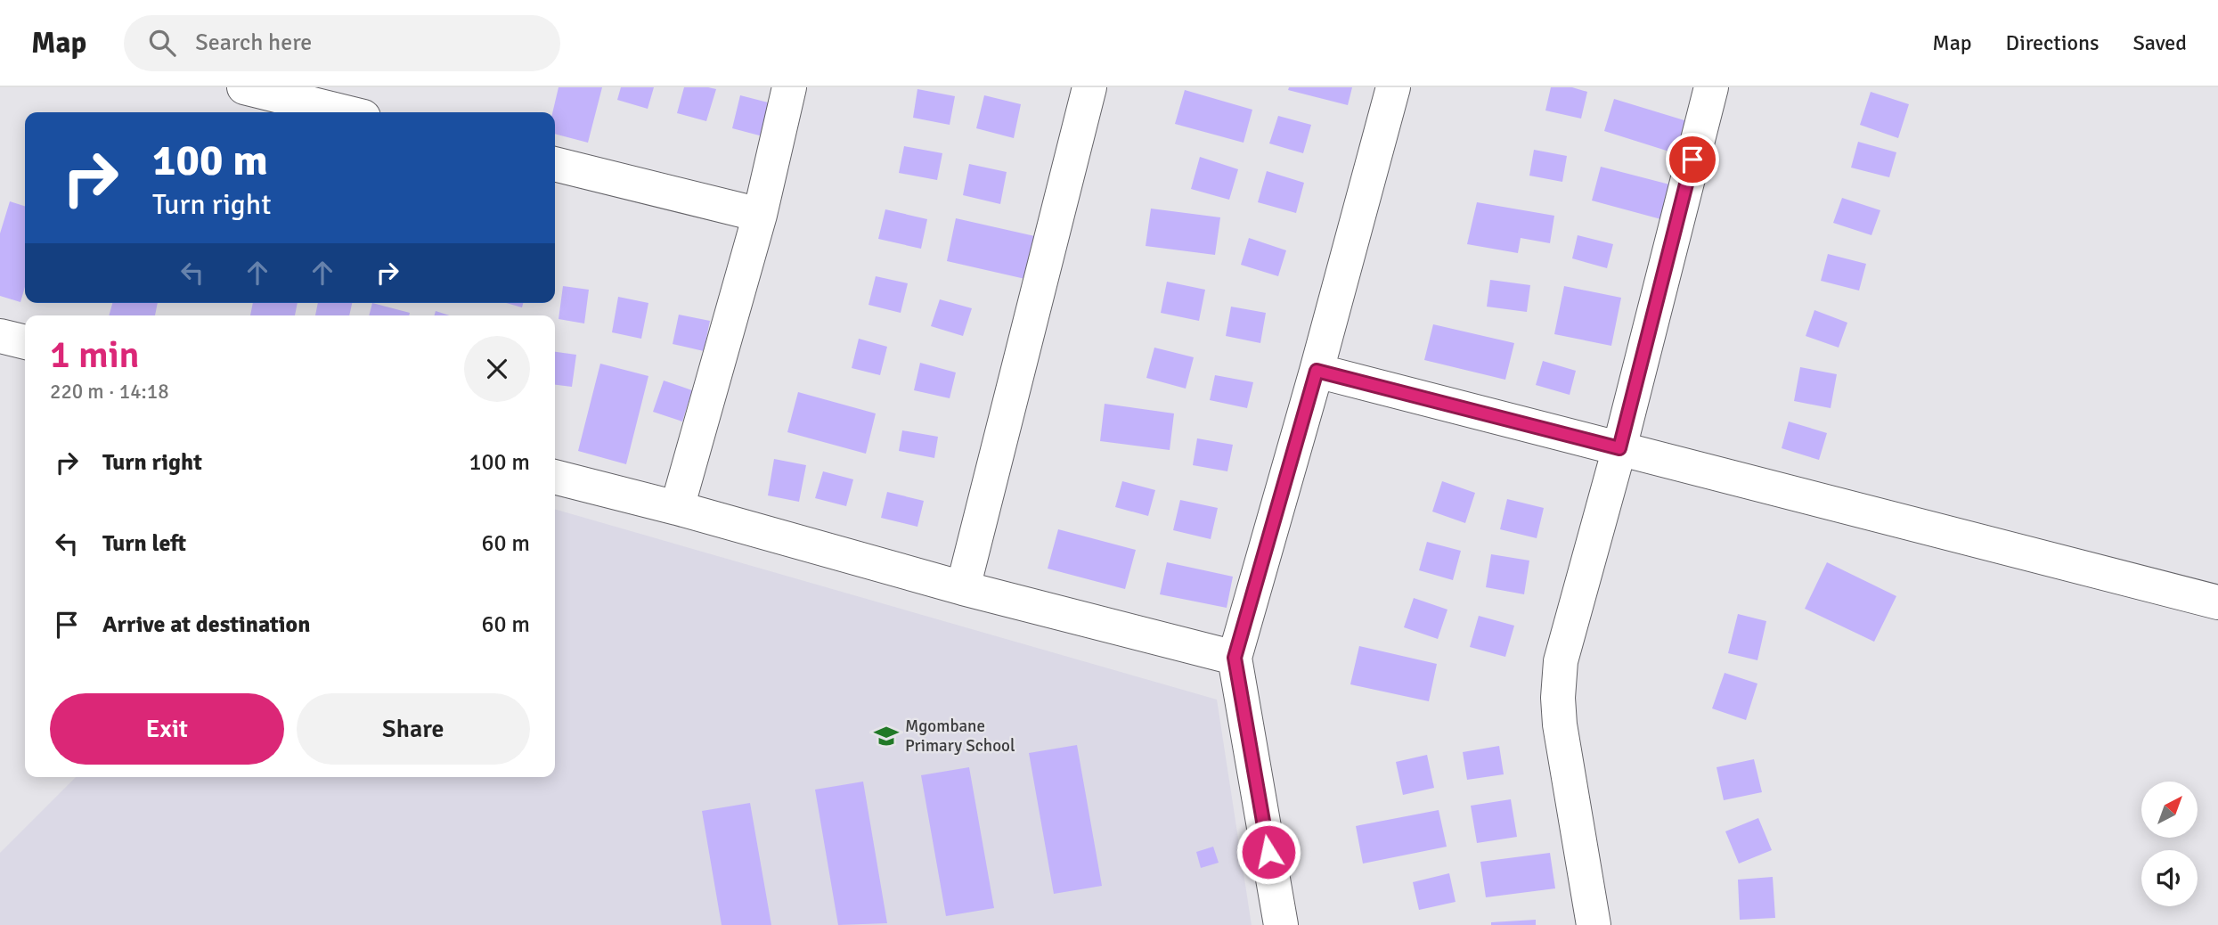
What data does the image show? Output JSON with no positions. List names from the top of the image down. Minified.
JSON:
{"places":{"school or university":["Mgombane Primary School"]},"north":"top right","page":{"header":"Map","search":"Search here","nav":["Map","Directions","Saved"],"turn":["100 m","Turn right"],"heading":["1 min","220 m · 14:18"],"list":[{"name":"Turn right","value":"100 m"},{"name":"Turn left","value":"60 m"},{"name":"Arrive at destination","value":"60 m"}],"buttons":["Exit","Share"]}}
